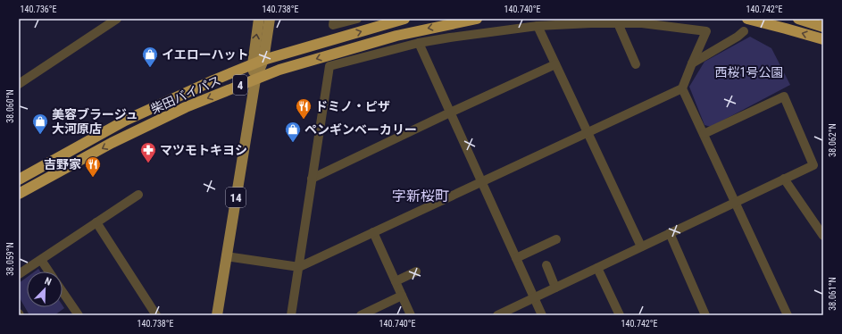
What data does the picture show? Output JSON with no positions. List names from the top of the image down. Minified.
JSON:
{"streets":{"highway":["4","柴田バイパス"],"main road":["14"]},"crossings":[["柴田バイパス","14"]],"districts":["字新桜町"],"parks":["西桜1号公園"],"places":{"shop":["イエローハット","美容ブラージュ 大河原店","ペンギンベーカリー"],"restaurant":["ドミノ・ピザ","吉野家"],"pharmacy":["マツモトキヨシ"]},"north":"top right","coordinates":["140.736°E","140.738°E","140.740°E","140.742°E","38.060°N","38.062°N","38.059°N","38.061°N"]}
